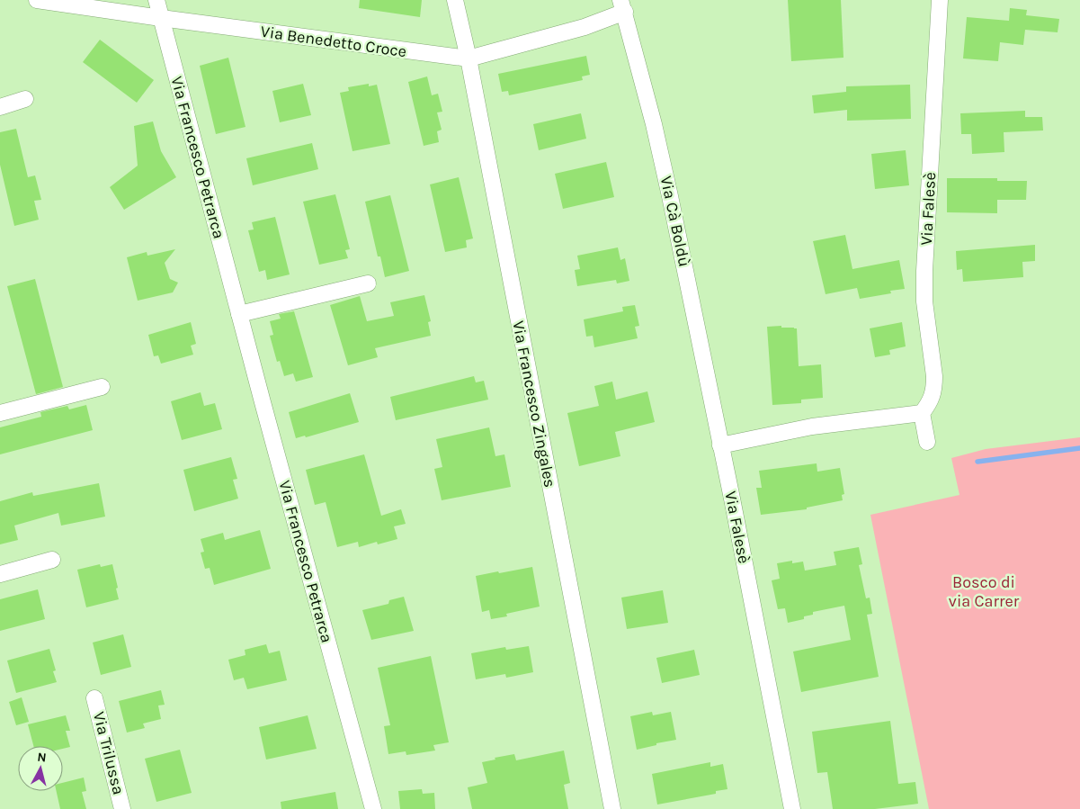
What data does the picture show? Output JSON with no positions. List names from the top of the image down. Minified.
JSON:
{"streets":{"street":["Via Benedetto Croce","Via Francesco Petrarca","Via Falesè","Via Cà Boldù","Via Francesco Zingales","Via Trilussa"]},"crossings":[["Via Benedetto Croce","Via Francesco Petrarca"],["Via Benedetto Croce","Via Cà Boldù"],["Via Benedetto Croce","Via Francesco Zingales"],["Via Falesè","Via Cà Boldù"]],"parks":["Bosco di via Carrer"],"north":"top"}
